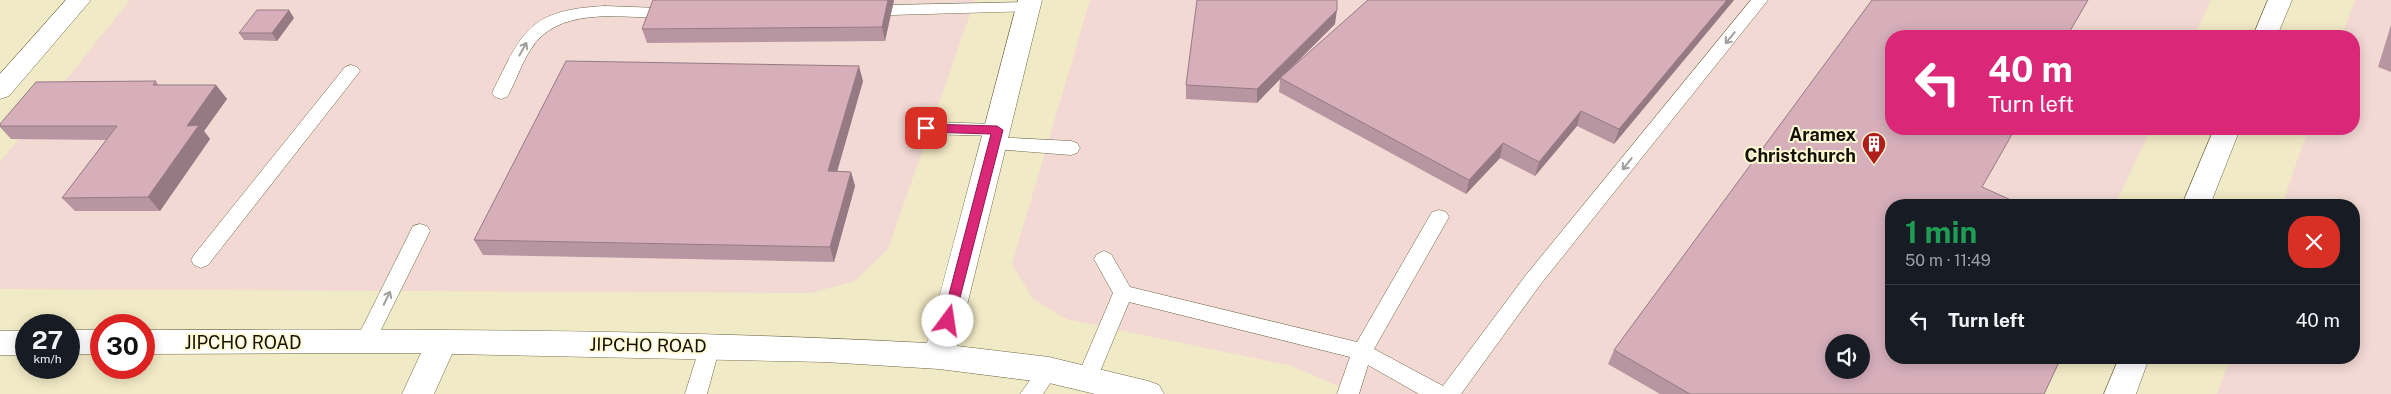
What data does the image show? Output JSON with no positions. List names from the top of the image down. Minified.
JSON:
{"streets":{"street":["JIPCHO ROAD"]},"places":{"building":["Aramex Christchurch"]},"page":{"turn":["40 m","Turn left"],"heading":["1 min","50 m · 11:49"],"list":[{"name":"Turn left","value":"40 m"}],"speed":"27 km/h","limit":"30"}}
